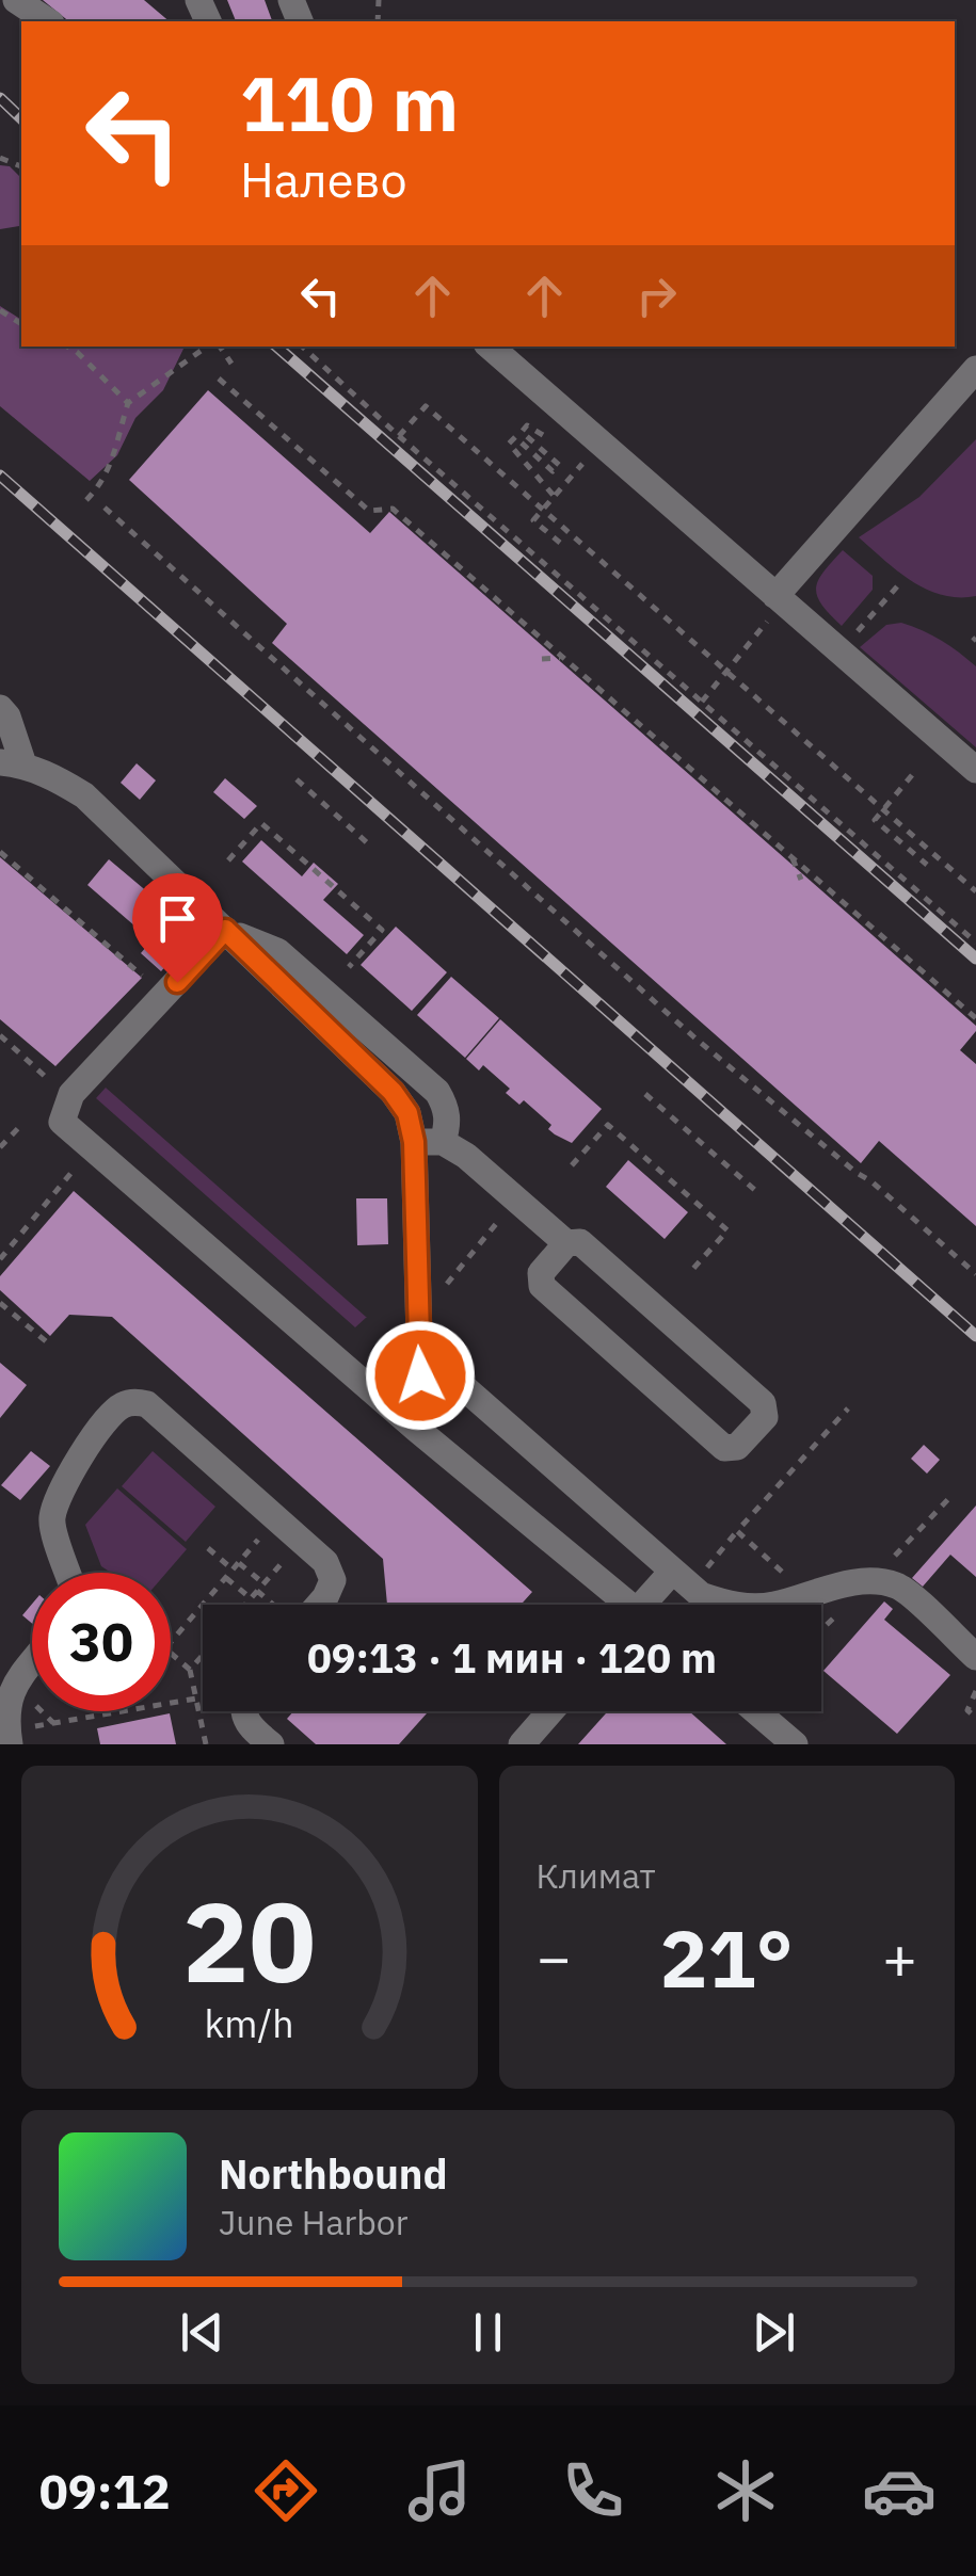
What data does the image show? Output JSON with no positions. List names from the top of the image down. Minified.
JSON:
{"page":{"turn":["110 m","Налево"],"limit":"30","trip":"09:13 · 1 мин · 120 m","tile":"Климат","heat":["−","21°","+"],"song":["Northbound","June Harbor"],"tabs":"09:12","gauge":["20","km/h"]}}
